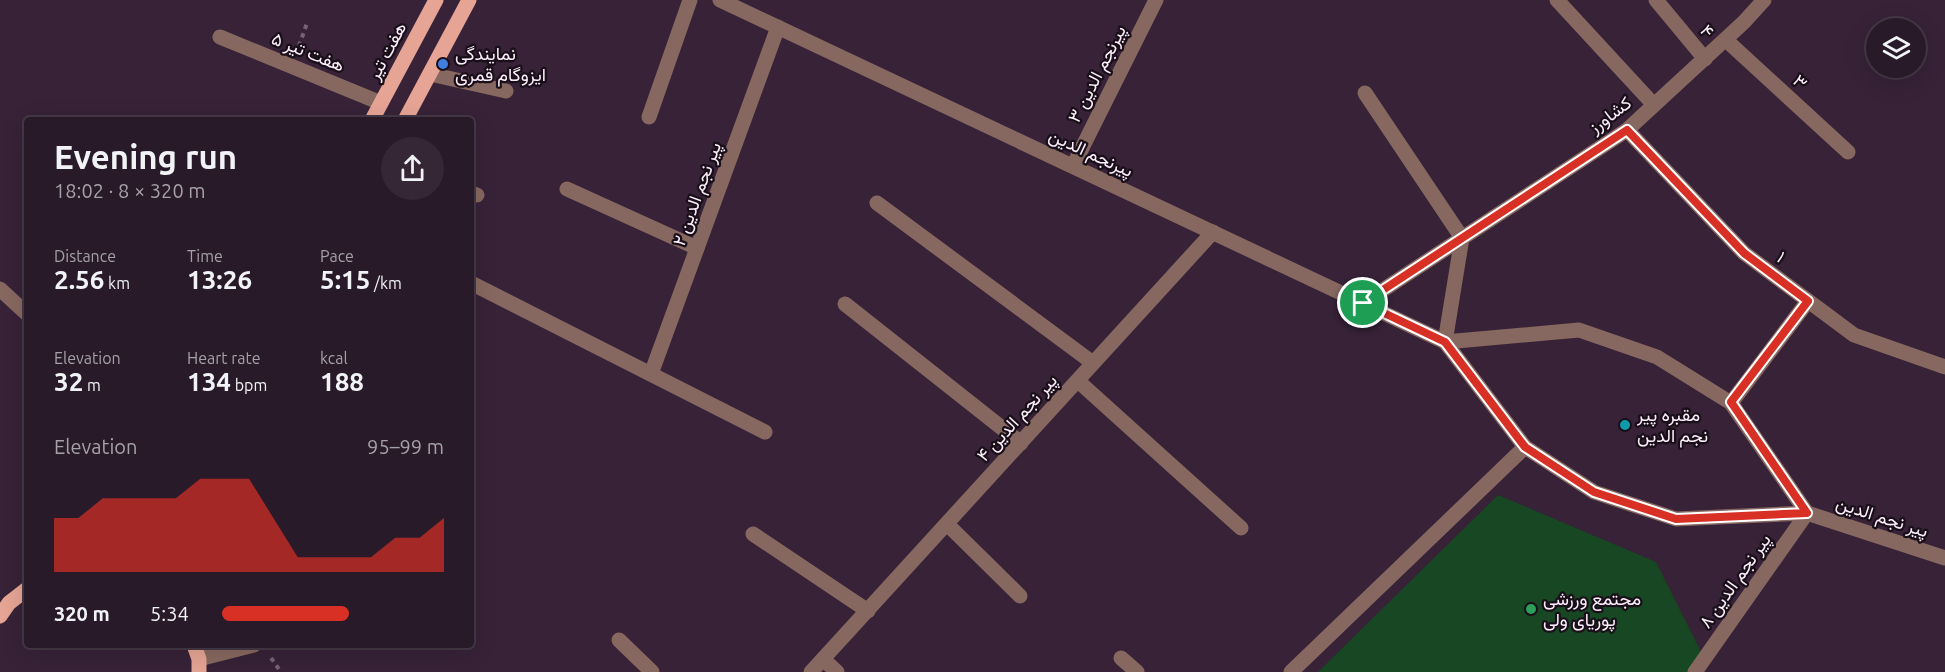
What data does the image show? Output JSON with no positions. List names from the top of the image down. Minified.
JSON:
{"streets":{"main road":["هفت تیر"],"street":["۴","هفت تیر ۵","پیرنجم الدین ۳","۳","کشاورز","پیرنجم الدین","پیر نجم الدین ۲","۱","پیر نجم الدین ۴","پیر نجم الدین","پیر نجم الدین ۸"]},"crossings":[["۴","کشاورز"],["هفت تیر","هفت تیر ۵"],["پیرنجم الدین ۳","پیرنجم الدین"],["۳","کشاورز"],["کشاورز","پیرنجم الدین"],["کشاورز","۱"],["پیرنجم الدین","پیر نجم الدین ۲"],["پیرنجم الدین","پیر نجم الدین ۴"],["پیر نجم الدین","پیر نجم الدین ۸"]],"places":["نمایندگی ایزوگام قمری","مقبره پیر نجم الدین","مجتمع ورزشی پوریای ولی"],"page":{"heading":["Evening run","18:02 · 8 × 320 m"],"stats":[["Distance","2.56 km"],["Time","13:26"],["Pace","5:15 /km"],["Elevation","32 m"],["Heart rate","134 bpm"],["kcal","188"]],"chart":["Elevation","95–99 m"],"list":[{"name":"320 m","note":"5:34"}]}}
